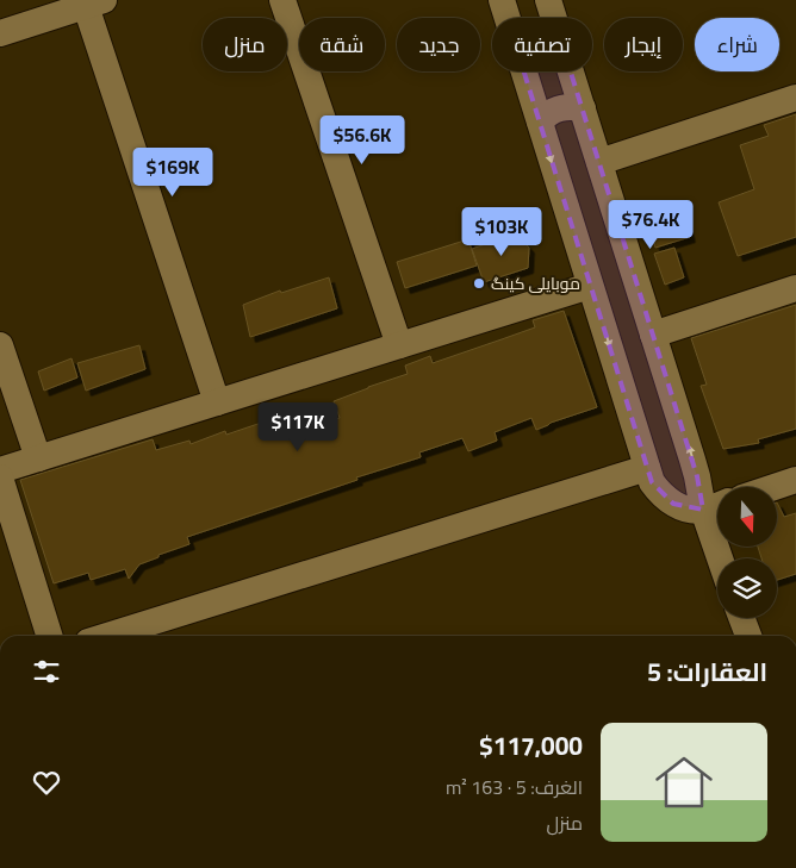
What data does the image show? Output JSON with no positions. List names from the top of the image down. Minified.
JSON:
{"places":["موبايلى كينگ"],"north":"bottom","page":{"chip":["شراء","إيجار","تصفية","جديد","شقة","منزل"],"price":["$56.6K","$169K","$76.4K","$103K","$117K"],"heading":"العقارات: 5","list":[{"name":"$117,000","note":"الغرف: 5 · 163 m² · منزل"}]}}
